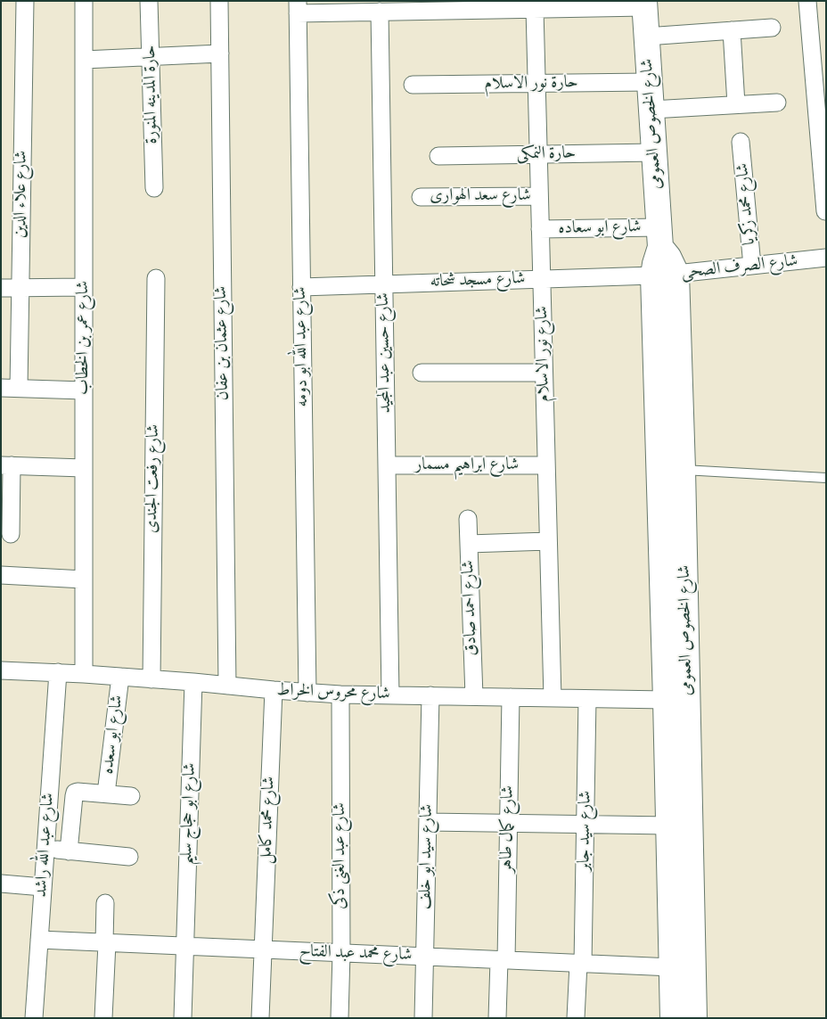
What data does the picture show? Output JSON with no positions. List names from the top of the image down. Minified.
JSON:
{"streets":{"street":["حارة نور الاسلام","حارة المدينه المنورة","شارع الخصوص العمومى","حارة النمكى","شارع علاء الدين","شارع سعد الهوارى","شارع محمد زكريا","شارع ابو سعاده","شارع الصرف الصحى","شارع مسجد شحاته","شارع عمر بن الخطاب","شارع عثمان بن عفان","شارع عبد الله ابو دومه","شارع حسين عبد المجيد","شارع نور الاسلام","شارع ابراهيم مسمار","شارع رفعت الجندى","شارع احمد صادق","شارع محروس الخراط","شارع ابو سعده","شارع ابو حجاج سليم","شارع محمد كامل","شارع كمال طاهر","شارع سيد جابر","شارع عبد الله راشد","شارع عبد الغنى ذكى","شارع سيد ابو خلف","شارع محمد عبد الفتاح"]},"crossings":[["حارة نور الاسلام","شارع الخصوص العمومى"],["حارة نور الاسلام","شارع نور الاسلام"],["شارع الخصوص العمومى","حارة النمكى"],["شارع الخصوص العمومى","شارع ابو سعاده"],["شارع الخصوص العمومى","شارع الصرف الصحى"],["شارع الخصوص العمومى","شارع مسجد شحاته"],["شارع الخصوص العمومى","شارع محروس الخراط"],["شارع الخصوص العمومى","شارع محمد عبد الفتاح"],["حارة النمكى","شارع نور الاسلام"],["شارع سعد الهوارى","شارع نور الاسلام"],["شارع محمد زكريا","شارع الصرف الصحى"],["شارع ابو سعاده","شارع نور الاسلام"],["شارع الصرف الصحى","شارع مسجد شحاته"],["شارع مسجد شحاته","شارع عبد الله ابو دومه"],["شارع مسجد شحاته","شارع حسين عبد المجيد"],["شارع مسجد شحاته","شارع نور الاسلام"],["شارع عمر بن الخطاب","شارع محروس الخراط"],["شارع عثمان بن عفان","شارع محروس الخراط"],["شارع عبد الله ابو دومه","شارع محروس الخراط"],["شارع حسين عبد المجيد","شارع ابراهيم مسمار"],["شارع حسين عبد المجيد","شارع محروس الخراط"],["شارع نور الاسلام","شارع ابراهيم مسمار"],["شارع نور الاسلام","شارع محروس الخراط"],["شارع رفعت الجندى","شارع محروس الخراط"],["شارع احمد صادق","شارع محروس الخراط"],["شارع محروس الخراط","شارع ابو سعده"],["شارع محروس الخراط","شارع ابو حجاج سليم"],["شارع محروس الخراط","شارع محمد كامل"],["شارع محروس الخراط","شارع كمال طاهر"],["شارع محروس الخراط","شارع سيد جابر"],["شارع محروس الخراط","شارع عبد الله راشد"],["شارع محروس الخراط","شارع عبد الغنى ذكى"],["شارع محروس الخراط","شارع سيد ابو خلف"],["شارع ابو حجاج سليم","شارع محمد عبد الفتاح"],["شارع محمد كامل","شارع محمد عبد الفتاح"],["شارع كمال طاهر","شارع محمد عبد الفتاح"],["شارع سيد جابر","شارع محمد عبد الفتاح"],["شارع عبد الله راشد","شارع محمد عبد الفتاح"],["شارع عبد الغنى ذكى","شارع محمد عبد الفتاح"],["شارع سيد ابو خلف","شارع محمد عبد الفتاح"]]}
